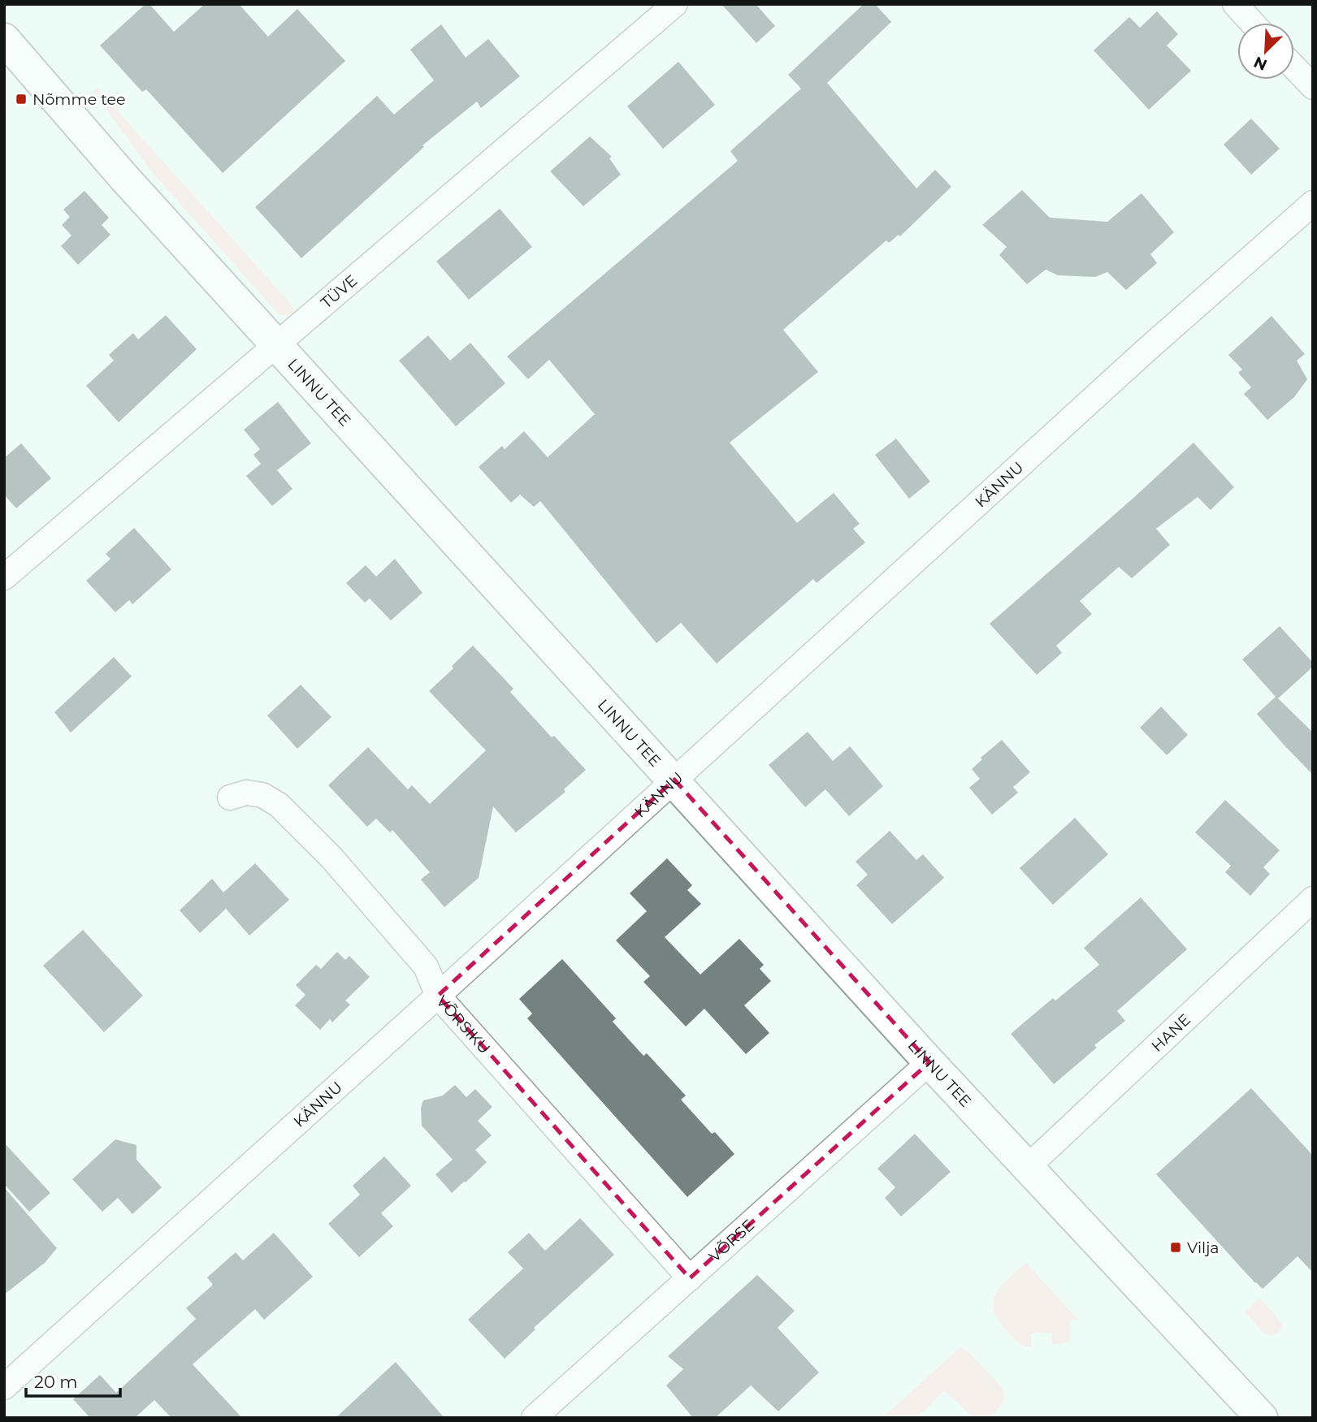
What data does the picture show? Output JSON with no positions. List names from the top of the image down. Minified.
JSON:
{"streets":{"street":["TÜVE","LINNU TEE","KÄNNU","VÕRSIKU","HANE","VÕRSE"]},"crossings":[["TÜVE","LINNU TEE"],["LINNU TEE","KÄNNU"],["LINNU TEE","HANE"],["LINNU TEE","VÕRSE"],["KÄNNU","VÕRSIKU"],["VÕRSIKU","VÕRSE"]],"places":{"transit":["Nõmme tee","Vilja"]},"scale_bar":"20 m","north":"bottom left"}
